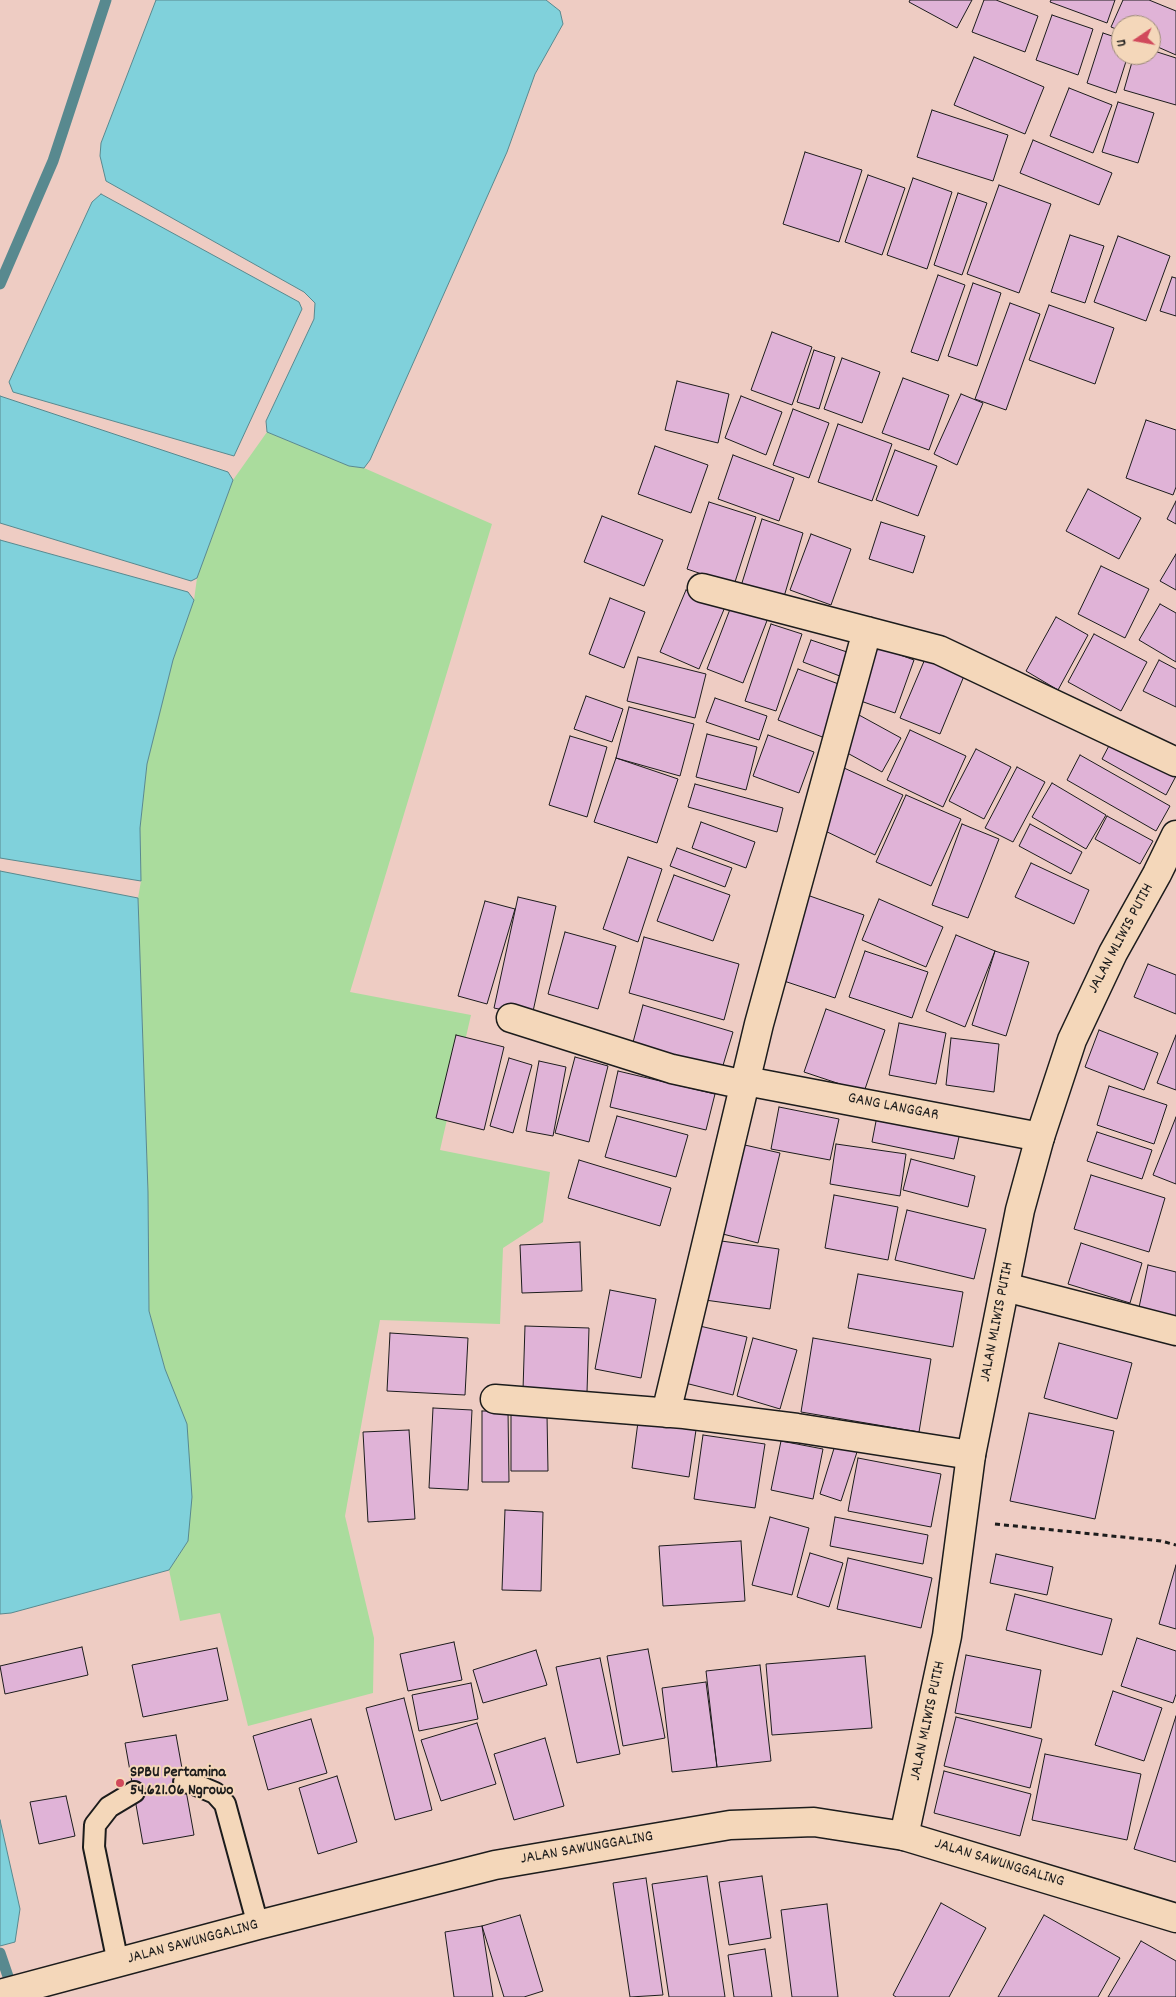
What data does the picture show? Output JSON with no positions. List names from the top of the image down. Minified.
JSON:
{"streets":{"street":["JALAN MLIWIS PUTIH","GANG LANGGAR","JALAN SAWUNGGALING"]},"crossings":[["JALAN MLIWIS PUTIH","GANG LANGGAR"],["JALAN MLIWIS PUTIH","JALAN SAWUNGGALING"]],"places":["SPBU Pertamina 54.621.06 Ngrowo"],"north":"left"}
